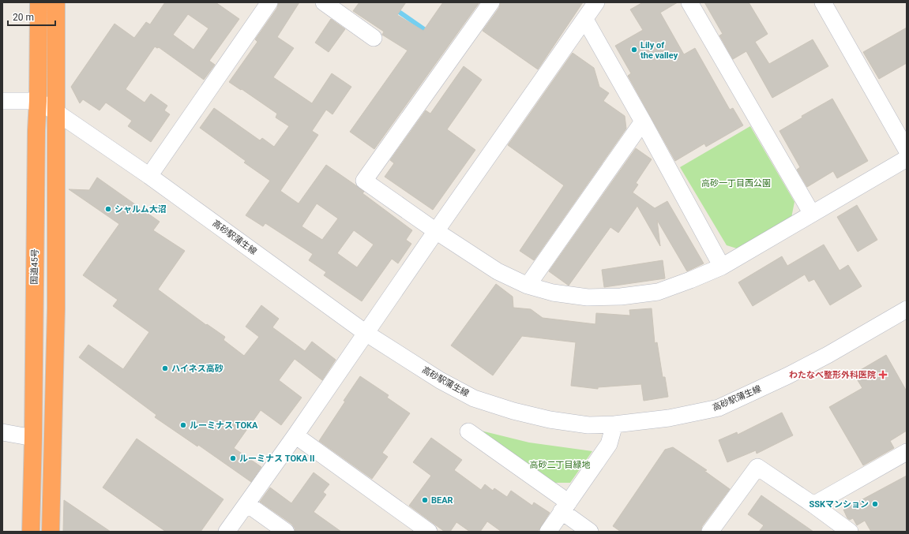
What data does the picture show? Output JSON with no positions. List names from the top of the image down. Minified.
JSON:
{"streets":{"highway":["国道45号"],"street":["高砂駅蒲生線"]},"crossings":[["高砂駅蒲生線","国道45号"]],"parks":["高砂一丁目西公園","高砂二丁目緑地"],"places":{"other":["Lily of the valley","シャルム大沼","ハイネス高砂","ルーミナス TOKA","ルーミナス TOKA II","BEAR","SSKマンション"],"health":["わたなべ整形外科医院"]},"scale_bar":"20 m"}
